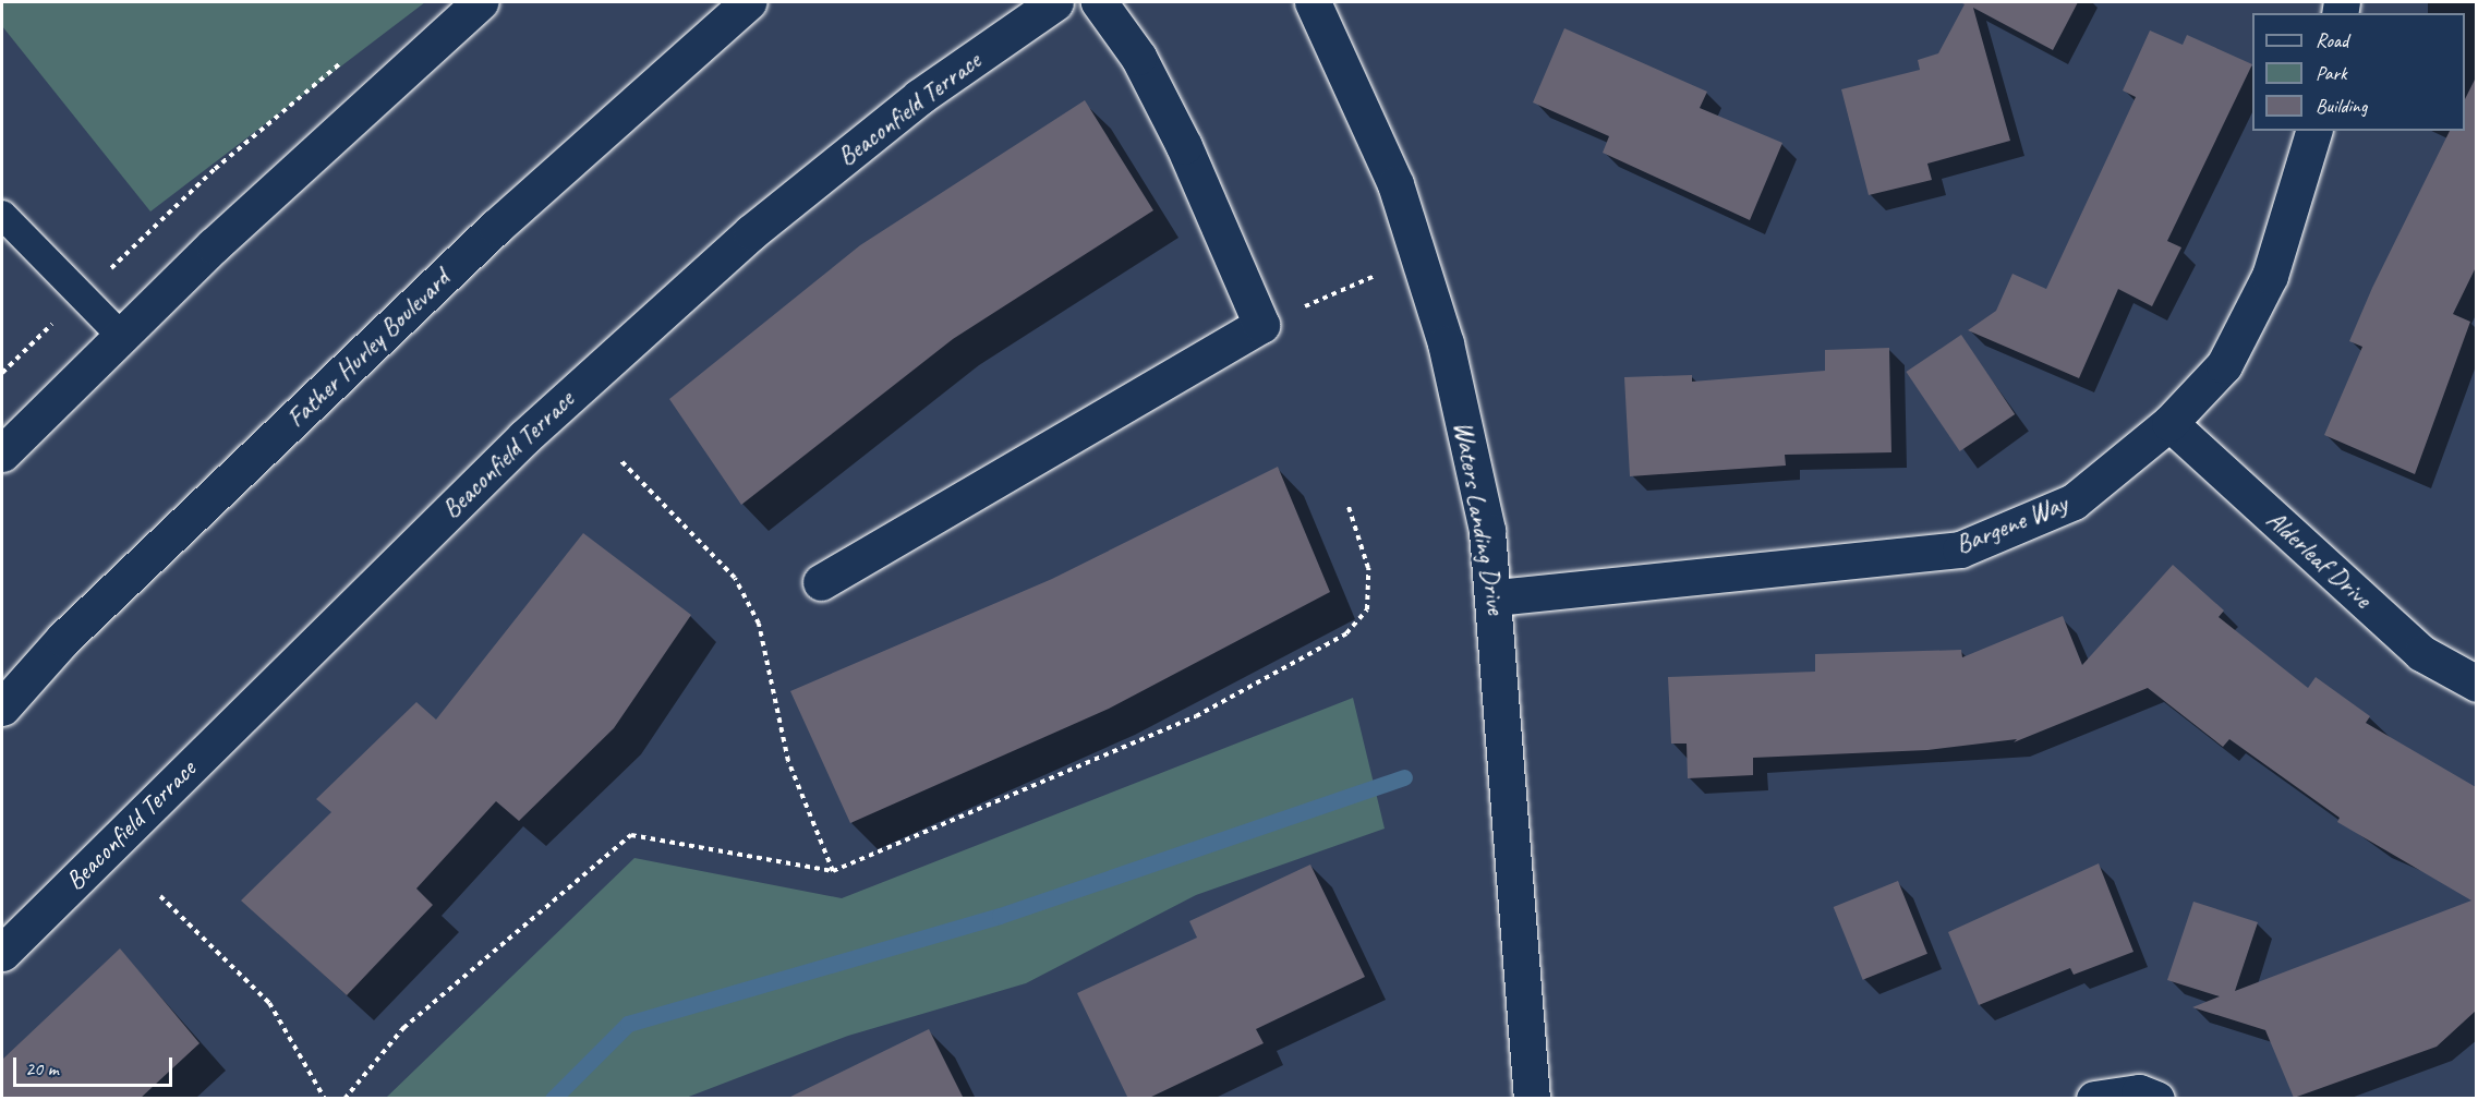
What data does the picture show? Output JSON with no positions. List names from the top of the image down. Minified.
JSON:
{"streets":{"street":["Beaconfield Terrace","Father Hurley Boulevard","Waters Landing Drive","Bargene Way","Alderleaf Drive"]},"crossings":[["Waters Landing Drive","Bargene Way"],["Bargene Way","Alderleaf Drive"]],"legend":["Road","Park","Building"],"scale_bar":"20 m"}
